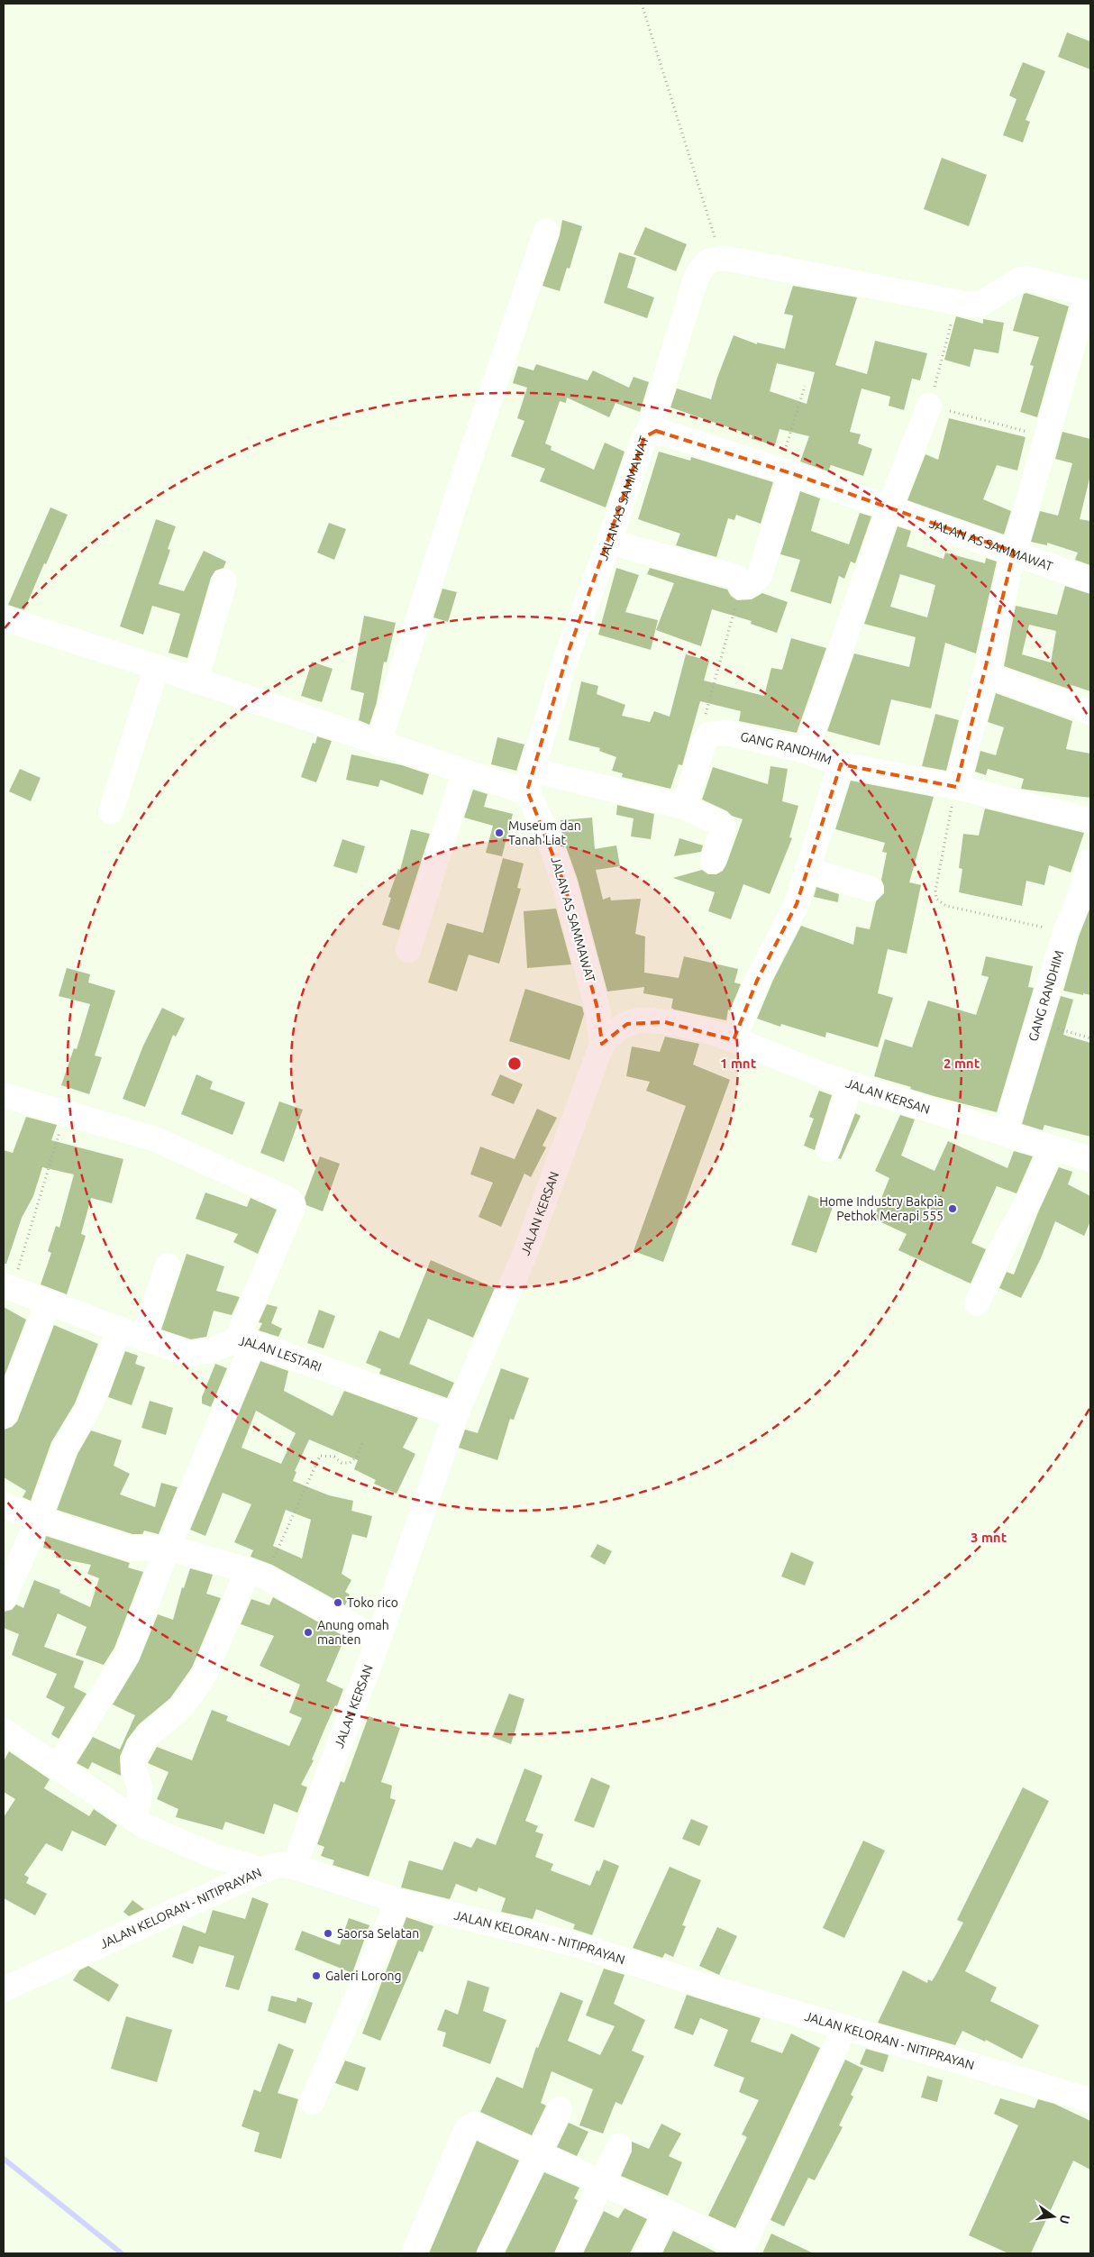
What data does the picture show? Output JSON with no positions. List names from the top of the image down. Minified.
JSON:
{"streets":{"street":["JALAN AS SAMMAWAT","GANG RANDHIM","JALAN KERSAN","JALAN LESTARI","JALAN KELORAN - NITIPRAYAN"]},"crossings":[["JALAN AS SAMMAWAT","JALAN KERSAN"],["GANG RANDHIM","JALAN KERSAN"],["JALAN KERSAN","JALAN LESTARI"],["JALAN KERSAN","JALAN KELORAN - NITIPRAYAN"]],"places":["Museum dan Tanah Liat","Home Industry Bakpia Pethok Merapi 555","Toko rico","Anung omah manten","Saorsa Selatan","Galeri Lorong"],"north":"right","rings":["1 mnt","2 mnt","3 mnt"]}
